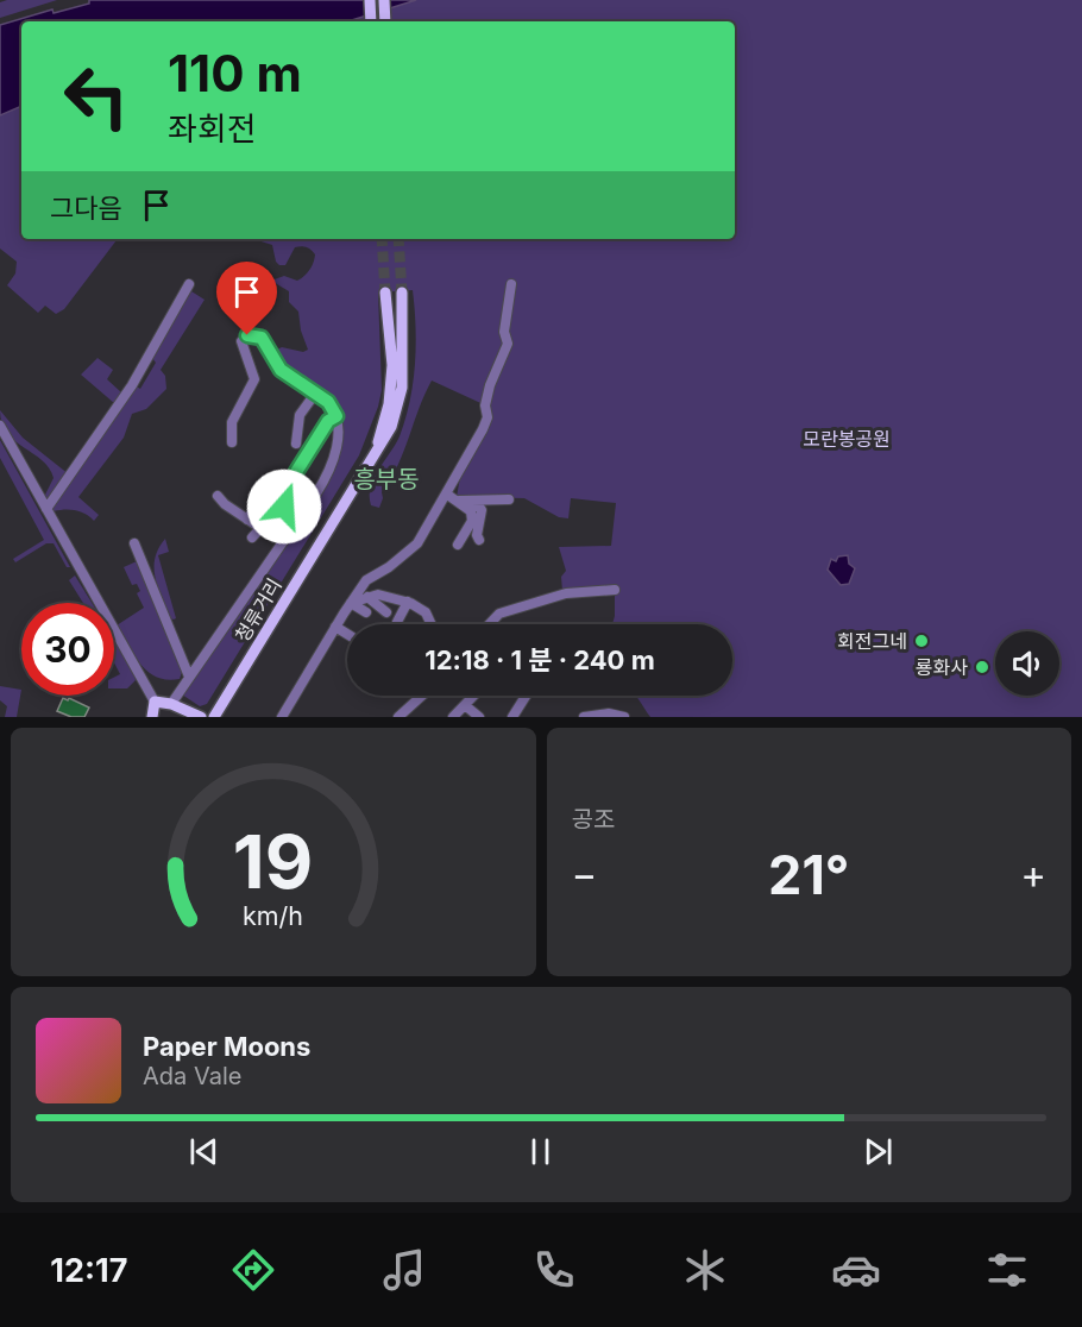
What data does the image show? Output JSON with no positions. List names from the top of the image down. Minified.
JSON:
{"streets":{"main road":["청류거리"]},"districts":["흥부동"],"parks":["모란봉공원"],"places":["회전그네","룡화사"],"page":{"turn":["110 m","좌회전"],"then":"그다음","limit":"30","trip":"12:18 · 1 분 · 240 m","tile":"공조","heat":["−","21°","+"],"song":["Paper Moons","Ada Vale"],"tabs":"12:17","gauge":["19","km/h"]}}
